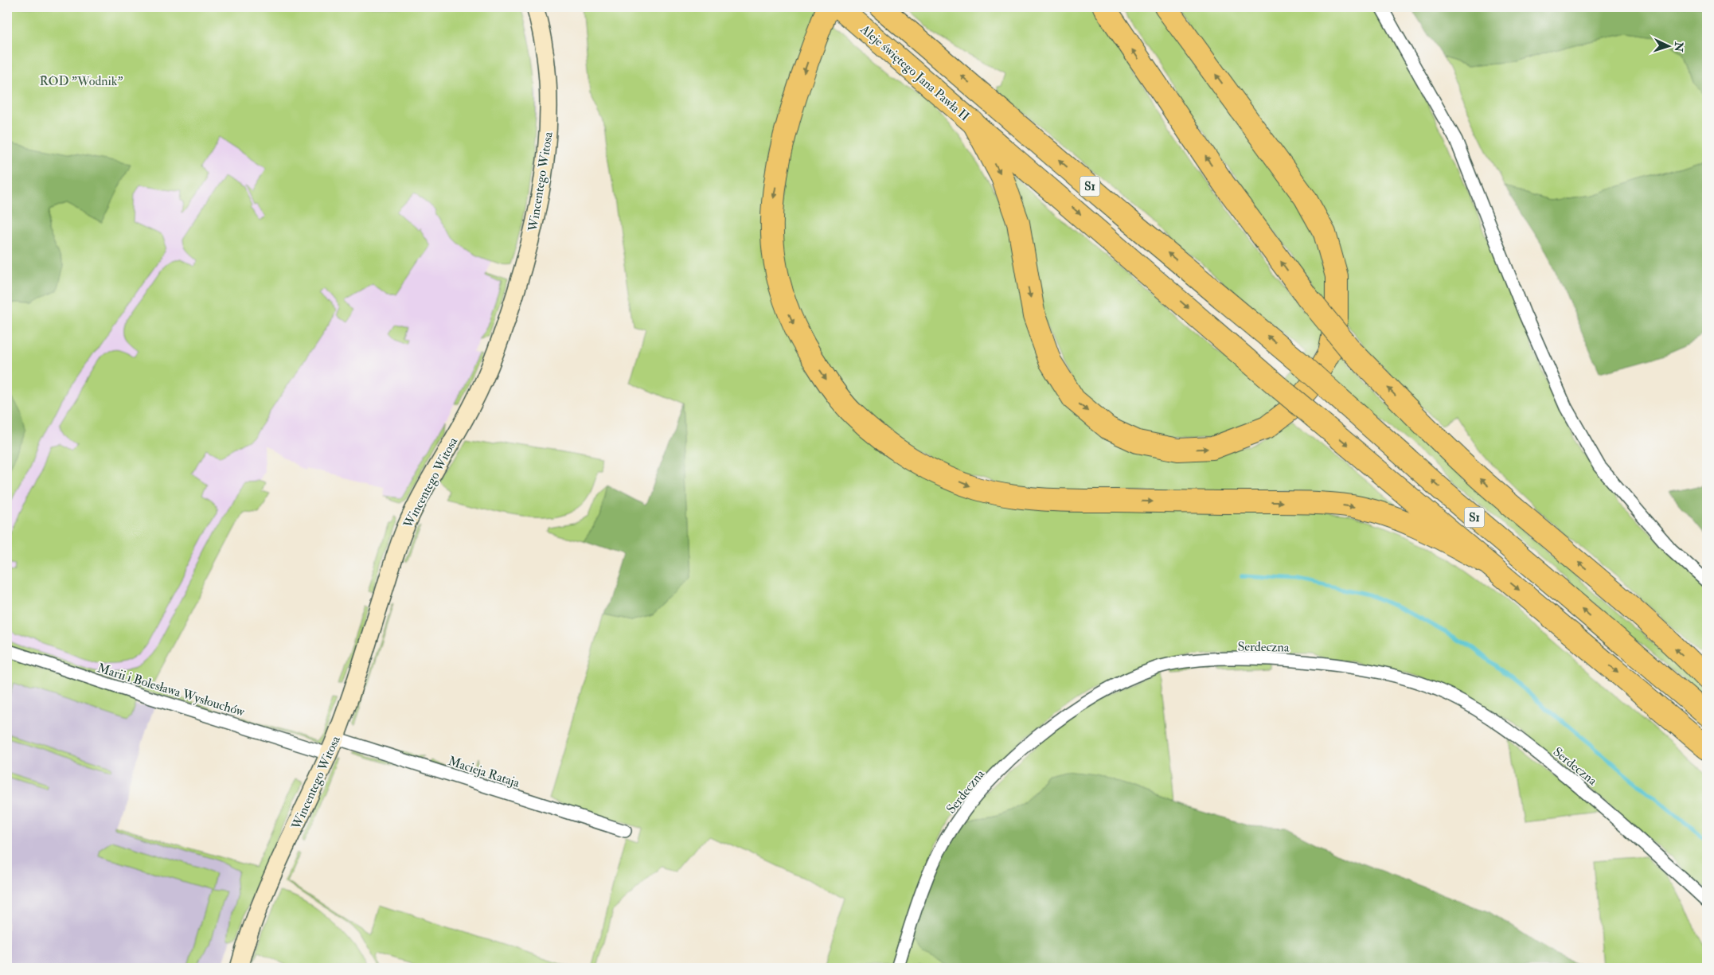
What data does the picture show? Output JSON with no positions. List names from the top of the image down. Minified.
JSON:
{"streets":{"highway":["Aleje świętego Jana Pawła II","S1"],"street":["Wincentego Witosa","Serdeczna","Marii i Bolesława Wysłouchów","Macieja Rataja"]},"crossings":[["Aleje świętego Jana Pawła II","S1"],["Wincentego Witosa","Marii i Bolesława Wysłouchów"],["Wincentego Witosa","Macieja Rataja"]],"parks":["ROD \"Wodnik\""],"north":"right"}
